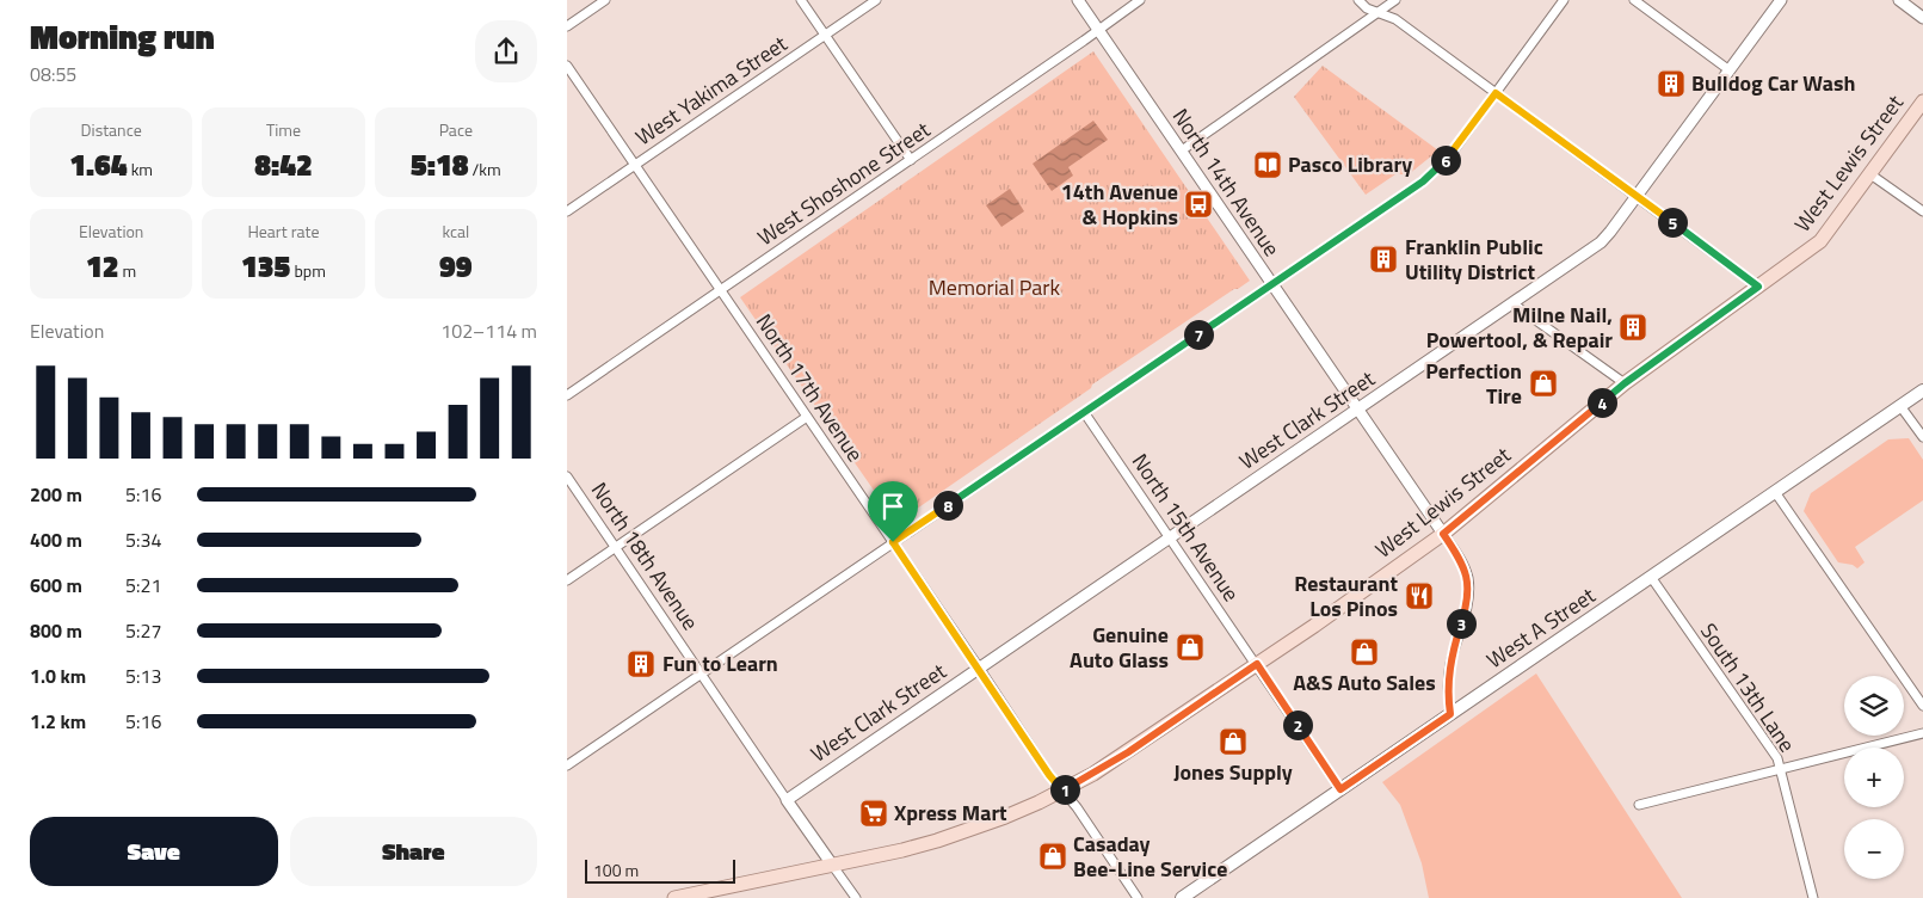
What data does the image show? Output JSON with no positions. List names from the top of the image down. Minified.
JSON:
{"streets":{"main road":["West Lewis Street","West A Street"],"street":["West Yakima Street","North 14th Avenue","West Shoshone Street","North 17th Avenue","West Clark Street","North 15th Avenue","North 18th Avenue","South 13th Lane"]},"crossings":[["West Yakima Street","North 17th Avenue"],["West Lewis Street","North 14th Avenue"],["West Lewis Street","North 17th Avenue"],["West Lewis Street","North 15th Avenue"],["West Lewis Street","North 18th Avenue"],["North 14th Avenue","West Shoshone Street"],["North 14th Avenue","West Clark Street"],["West Shoshone Street","North 17th Avenue"],["North 17th Avenue","West Clark Street"],["West Clark Street","North 15th Avenue"],["West Clark Street","North 18th Avenue"],["North 15th Avenue","West A Street"],["West A Street","South 13th Lane"]],"parks":["Memorial Park"],"places":{"building":["Bulldog Car Wash","Franklin Public Utility District","Milne Nail, Powertool, & Repair","Fun to Learn"],"library":["Pasco Library"],"bus stop":["14th Avenue & Hopkins"],"shop":["Perfection Tire","Genuine Auto Glass","A&S Auto Sales","Jones Supply","Casaday Bee-Line Service"],"restaurant":["Restaurant Los Pinos"],"supermarket":["Xpress Mart"]},"scale_bar":"100 m","page":{"heading":["Morning run","08:55"],"stats":[["Distance","1.64 km"],["Time","8:42"],["Pace","5:18 /km"],["Elevation","12 m"],["Heart rate","135 bpm"],["kcal","99"]],"pins":["6","5","7","4","8","3","2","1"],"chart":["Elevation","102–114 m"],"list":[{"name":"200 m","note":"5:16"},{"name":"400 m","note":"5:34"},{"name":"600 m","note":"5:21"},{"name":"800 m","note":"5:27"},{"name":"1.0 km","note":"5:13"},{"name":"1.2 km","note":"5:16"}],"map_buttons":["+","−"],"buttons":["Save","Share"],"scale":"100 m"}}
